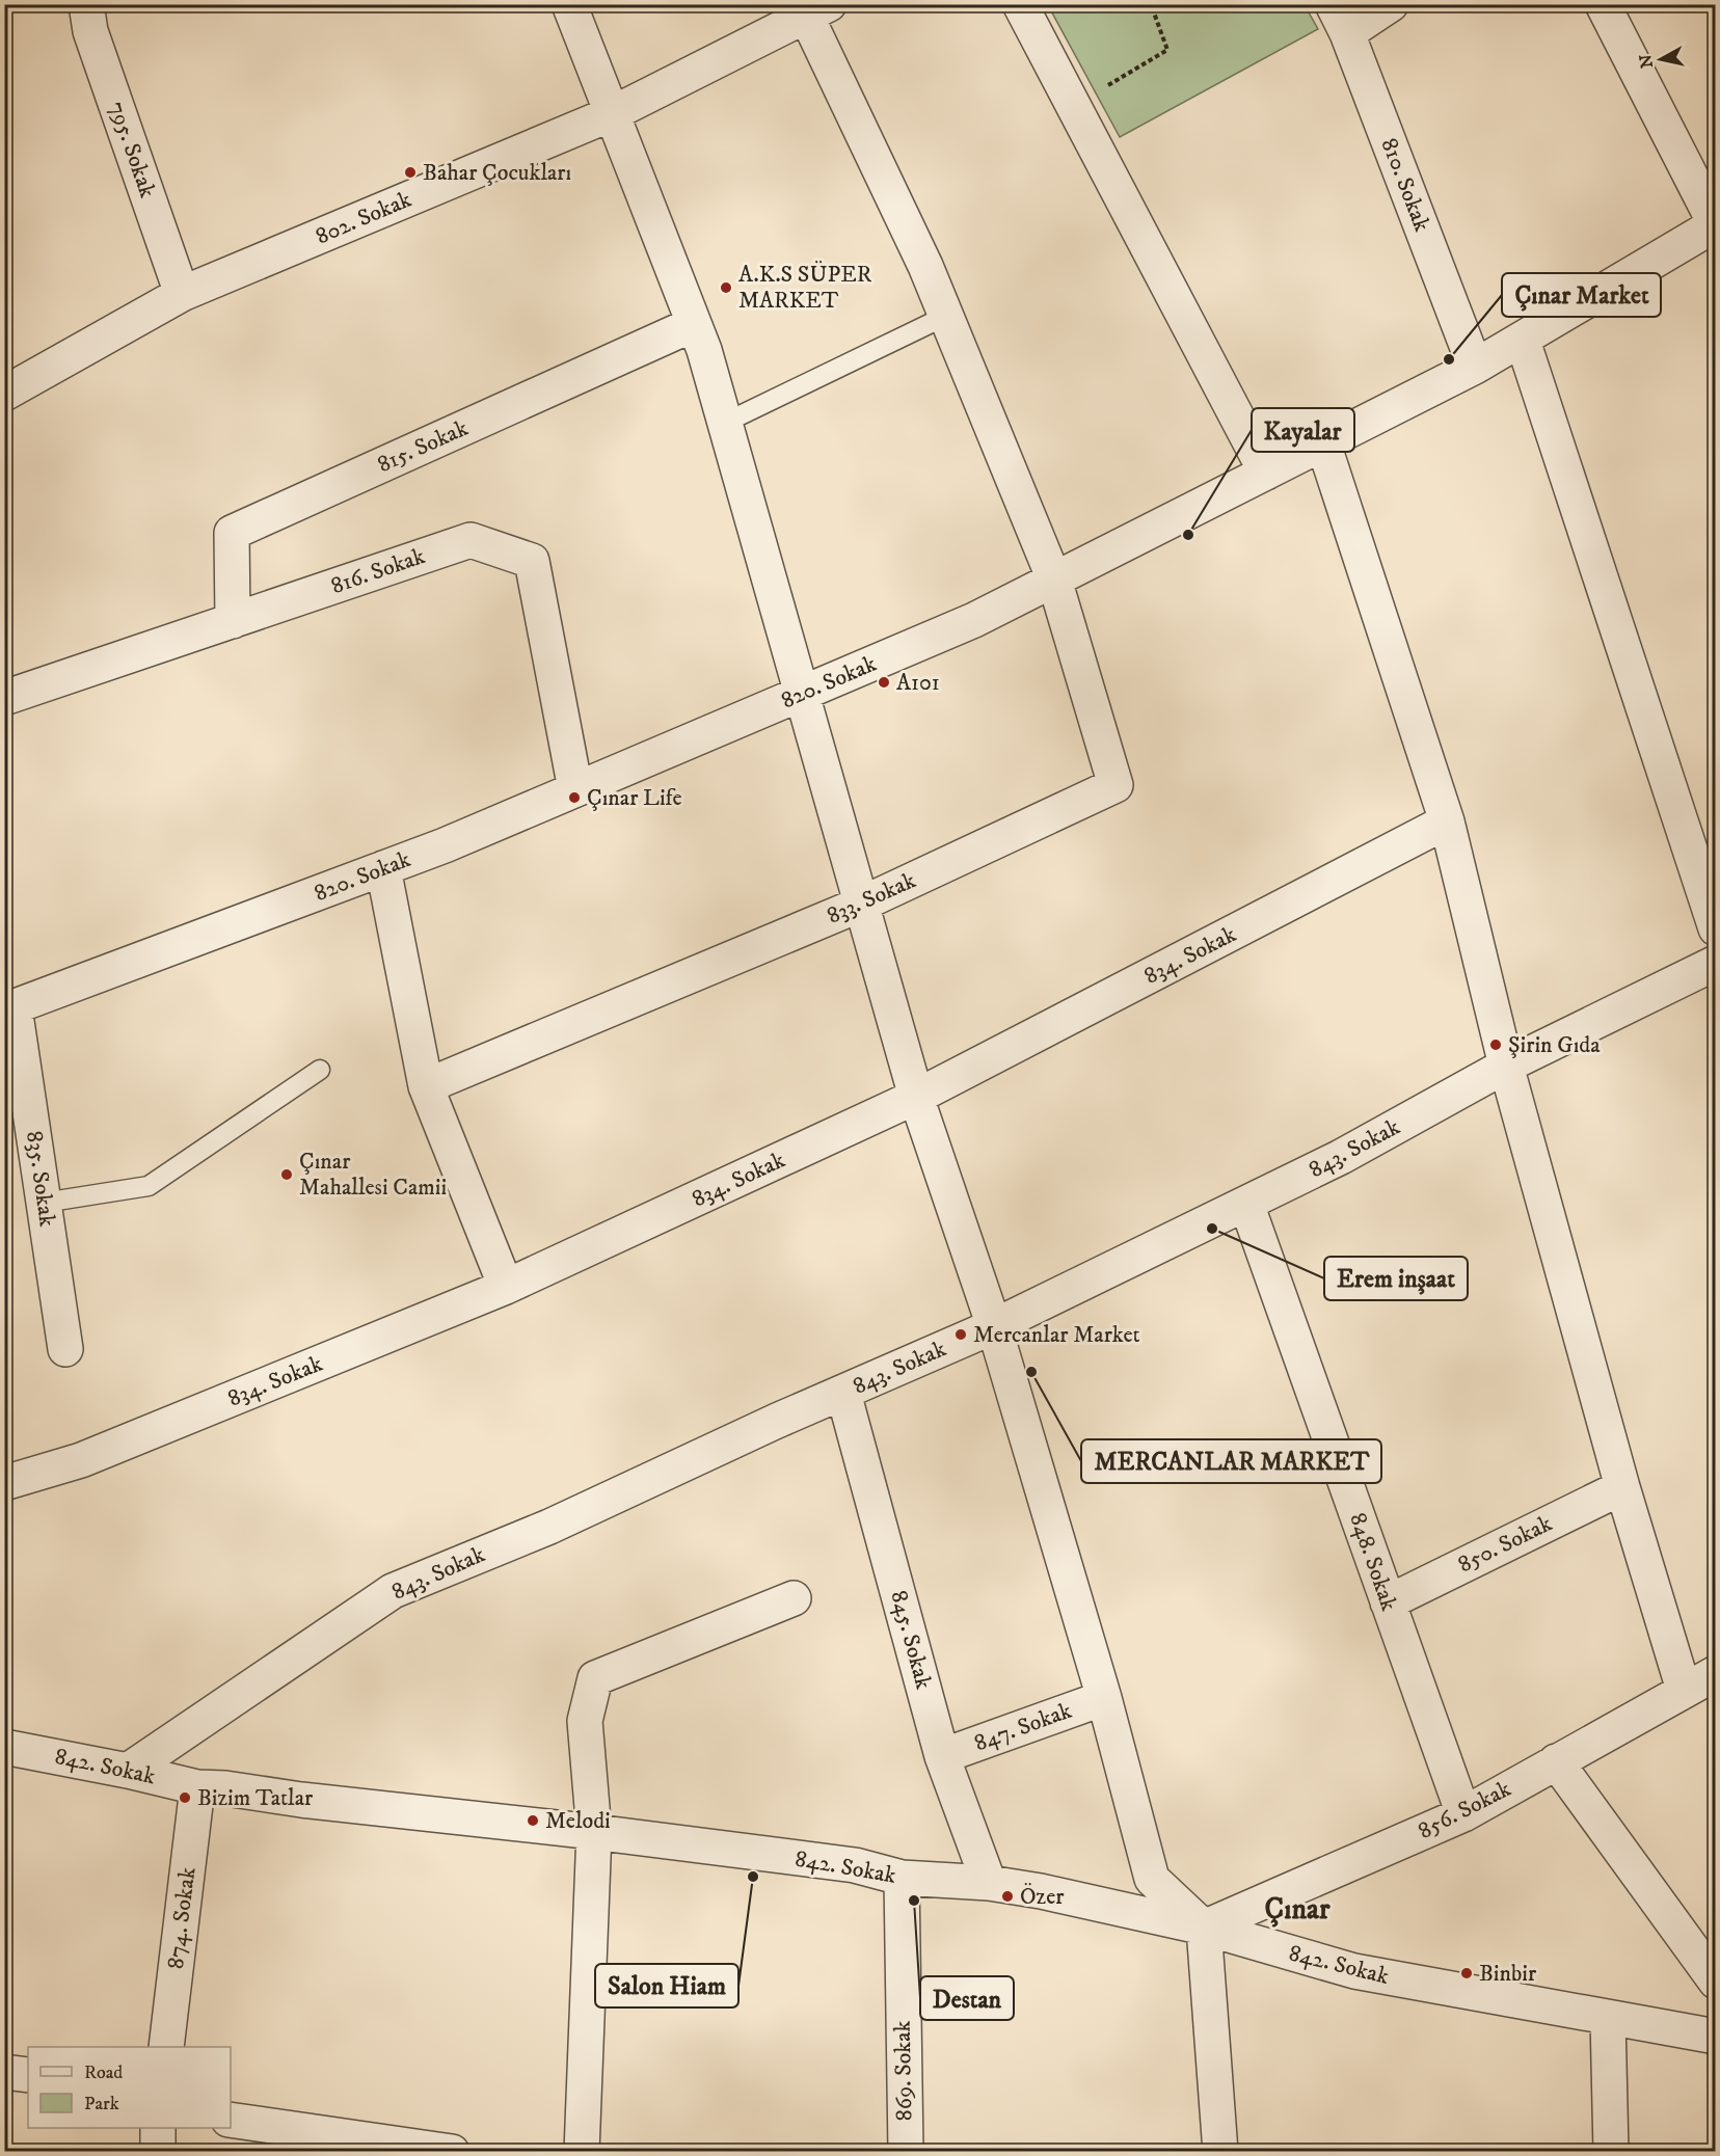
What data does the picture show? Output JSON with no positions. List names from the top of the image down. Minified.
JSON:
{"streets":{"street":["795. Sokak","810. Sokak","802. Sokak","815. Sokak","816. Sokak","820. Sokak","833. Sokak","834. Sokak","843. Sokak","835. Sokak","850. Sokak","848. Sokak","845. Sokak","847. Sokak","842. Sokak","856. Sokak","874. Sokak","869. Sokak"]},"crossings":[["795. Sokak","802. Sokak"],["810. Sokak","820. Sokak"],["815. Sokak","816. Sokak"],["816. Sokak","820. Sokak"],["820. Sokak","833. Sokak"],["820. Sokak","835. Sokak"],["843. Sokak","848. Sokak"],["843. Sokak","845. Sokak"],["843. Sokak","842. Sokak"],["850. Sokak","848. Sokak"],["848. Sokak","856. Sokak"],["845. Sokak","847. Sokak"],["845. Sokak","842. Sokak"],["842. Sokak","856. Sokak"],["842. Sokak","874. Sokak"],["842. Sokak","869. Sokak"]],"districts":["Çınar"],"places":["Bahar Çocukları","A.K.S SÜPER MARKET","Çınar Market","Kayalar","A101","Çınar Life","Şirin Gıda","Çınar Mahallesi Camii","Erem inşaat","Mercanlar Market","MERCANLAR MARKET","Bizim Tatlar","Melodi","Salon Hiam","Özer","Destan","Binbir"],"legend":["Road","Park"],"north":"left"}
